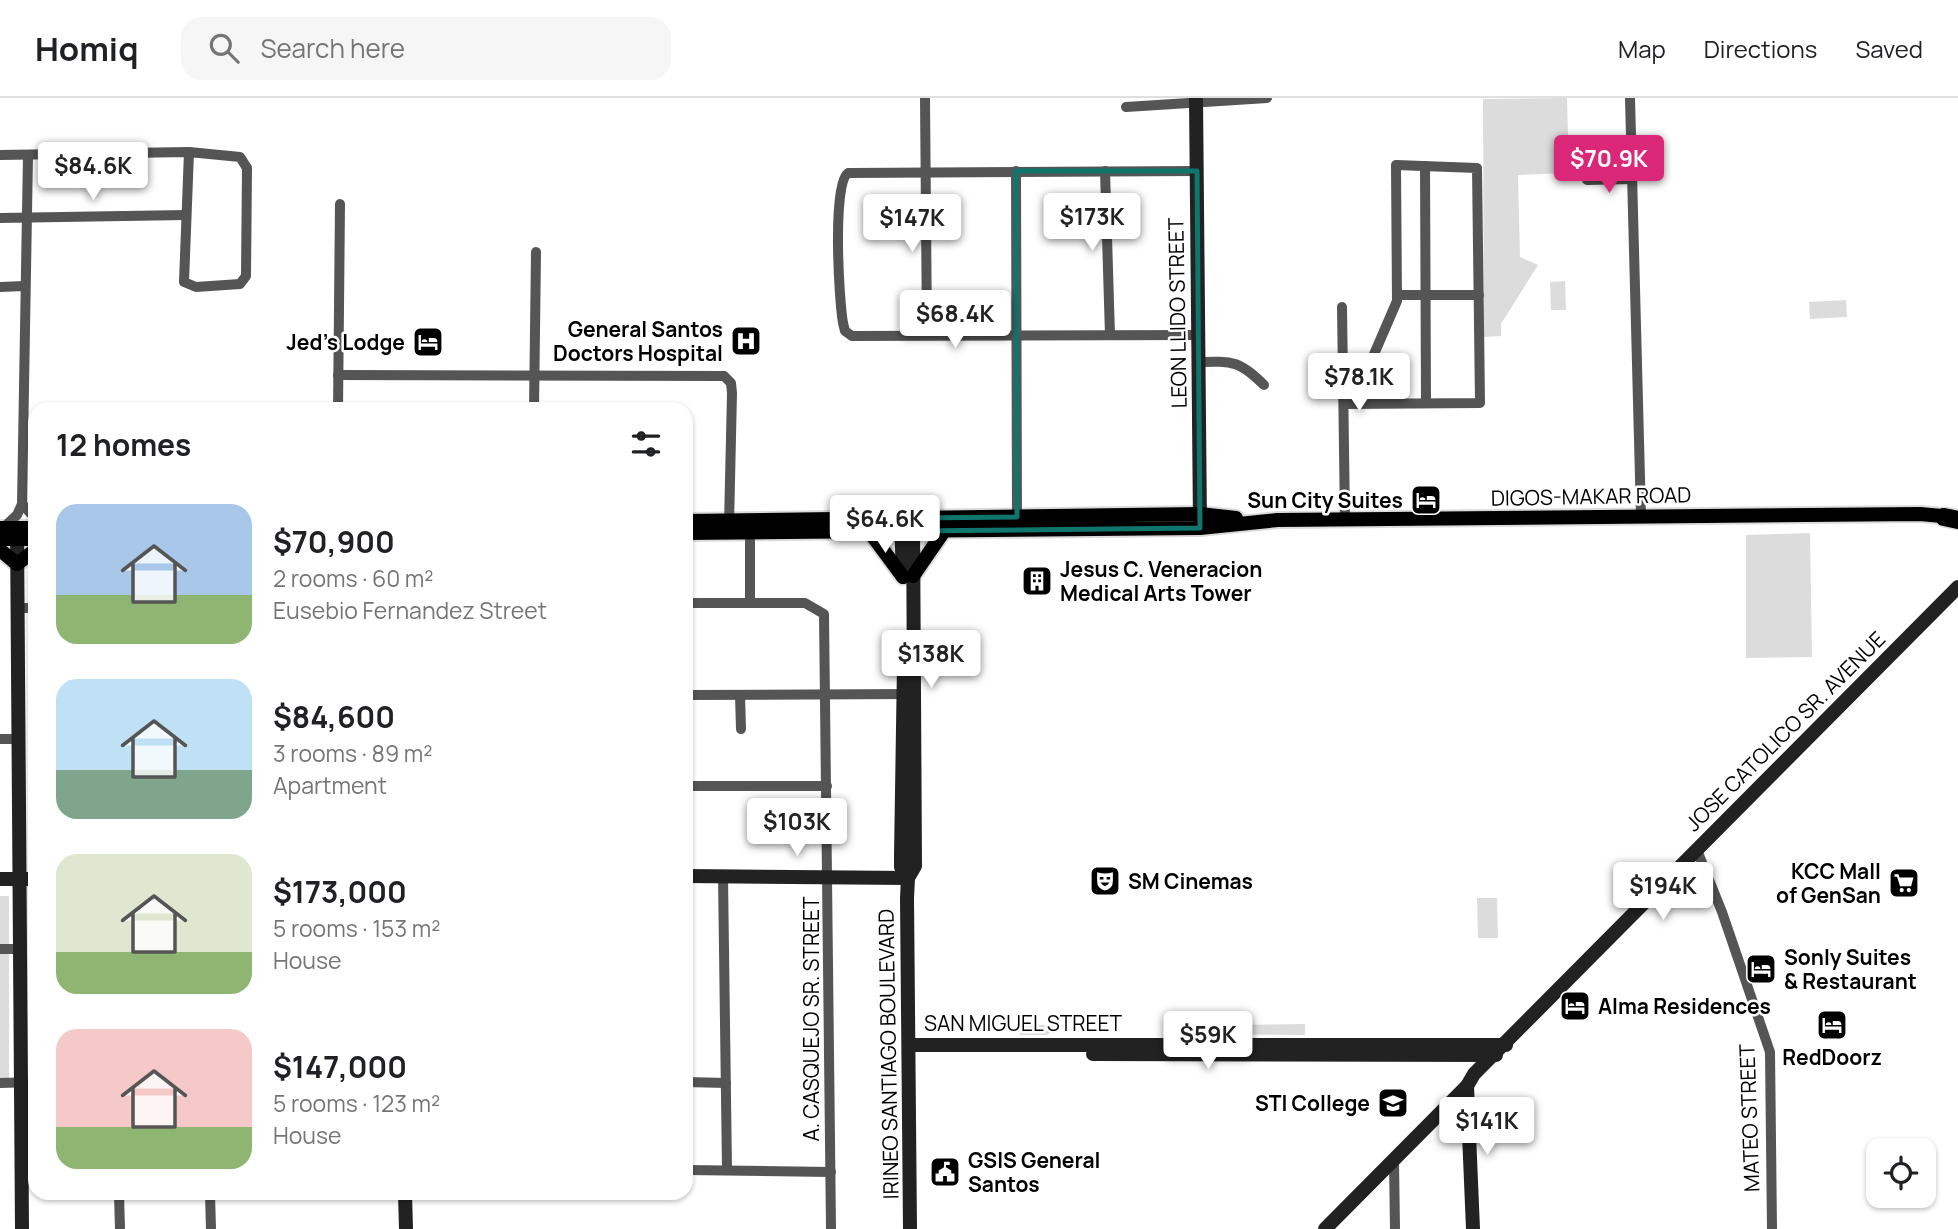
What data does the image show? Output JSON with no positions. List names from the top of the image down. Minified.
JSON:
{"streets":{"main road":["LEON LLIDO STREET","DIGOS-MAKAR ROAD","JOSE CATOLICO SR. AVENUE","SAN MIGUEL STREET","IRINEO SANTIAGO BOULEVARD"],"street":["A. CASQUEJO SR. STREET","MATEO STREET"]},"crossings":[["LEON LLIDO STREET","DIGOS-MAKAR ROAD"],["DIGOS-MAKAR ROAD","IRINEO SANTIAGO BOULEVARD"],["JOSE CATOLICO SR. AVENUE","SAN MIGUEL STREET"],["JOSE CATOLICO SR. AVENUE","MATEO STREET"],["SAN MIGUEL STREET","IRINEO SANTIAGO BOULEVARD"]],"places":{"hospital":["General Santos Doctors Hospital"],"hotel":["Jed's Lodge","Sun City Suites","Sonly Suites & Restaurant","Alma Residences","RedDoorz"],"building":["Jesus C. Veneracion Medical Arts Tower"],"theatre":["SM Cinemas"],"supermarket":["KCC Mall of GenSan"],"school or university":["STI College"],"public building":["GSIS General Santos"]},"page":{"header":"Homiq","search":"Search here","nav":["Map","Directions","Saved"],"price":["$70.9K","$84.6K","$173K","$147K","$68.4K","$78.1K","$64.6K","$138K","$103K","$194K","$59K","$141K"],"heading":"12 homes","list":[{"name":"$70,900","note":"2 rooms · 60 m² · Eusebio Fernandez Street"},{"name":"$84,600","note":"3 rooms · 89 m² · Apartment"},{"name":"$173,000","note":"5 rooms · 153 m² · House"},{"name":"$147,000","note":"5 rooms · 123 m² · House"}]}}
